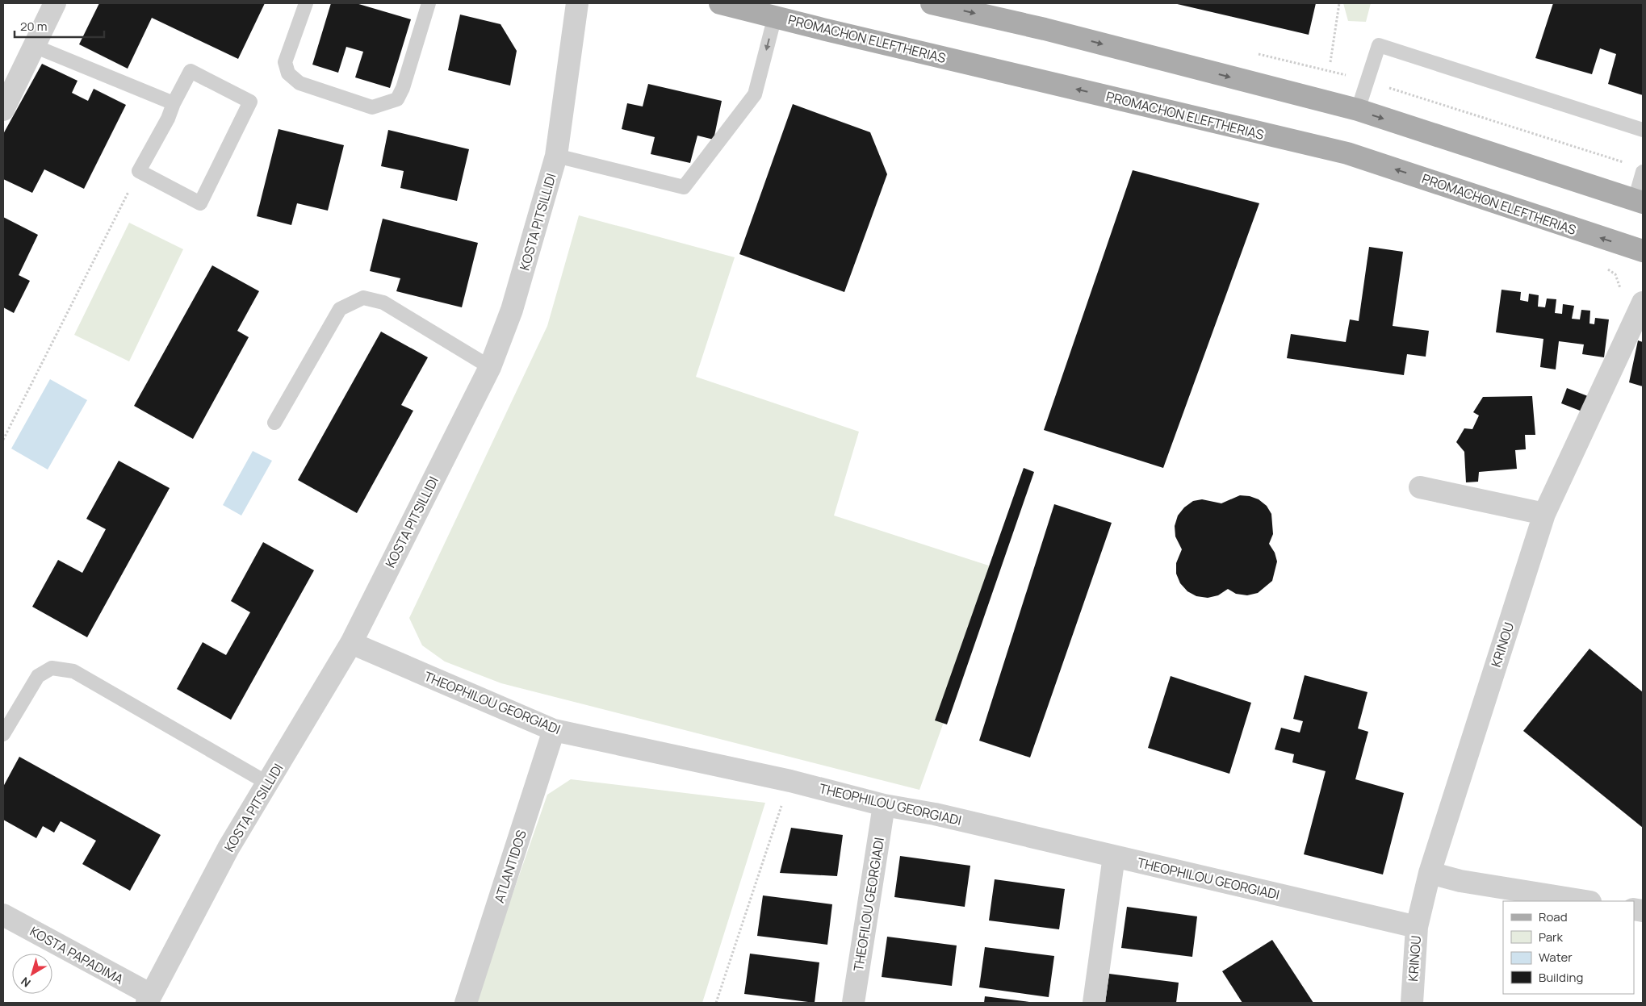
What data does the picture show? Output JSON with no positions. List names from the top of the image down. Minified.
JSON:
{"streets":{"main road":["PROMACHON ELEFTHERIAS"],"street":["KOSTA PITSILLIDI","KRINOU","THEOPHILOU GEORGIADI","ATLANTIDOS","THEOFILOU GEORGIADI","KOSTA PAPADIMA"]},"crossings":[["KOSTA PITSILLIDI","THEOPHILOU GEORGIADI"],["KOSTA PITSILLIDI","KOSTA PAPADIMA"],["KRINOU","THEOPHILOU GEORGIADI"],["THEOPHILOU GEORGIADI","ATLANTIDOS"],["THEOPHILOU GEORGIADI","THEOFILOU GEORGIADI"]],"legend":["Road","Park","Water","Building"],"scale_bar":"20 m","north":"bottom left"}
